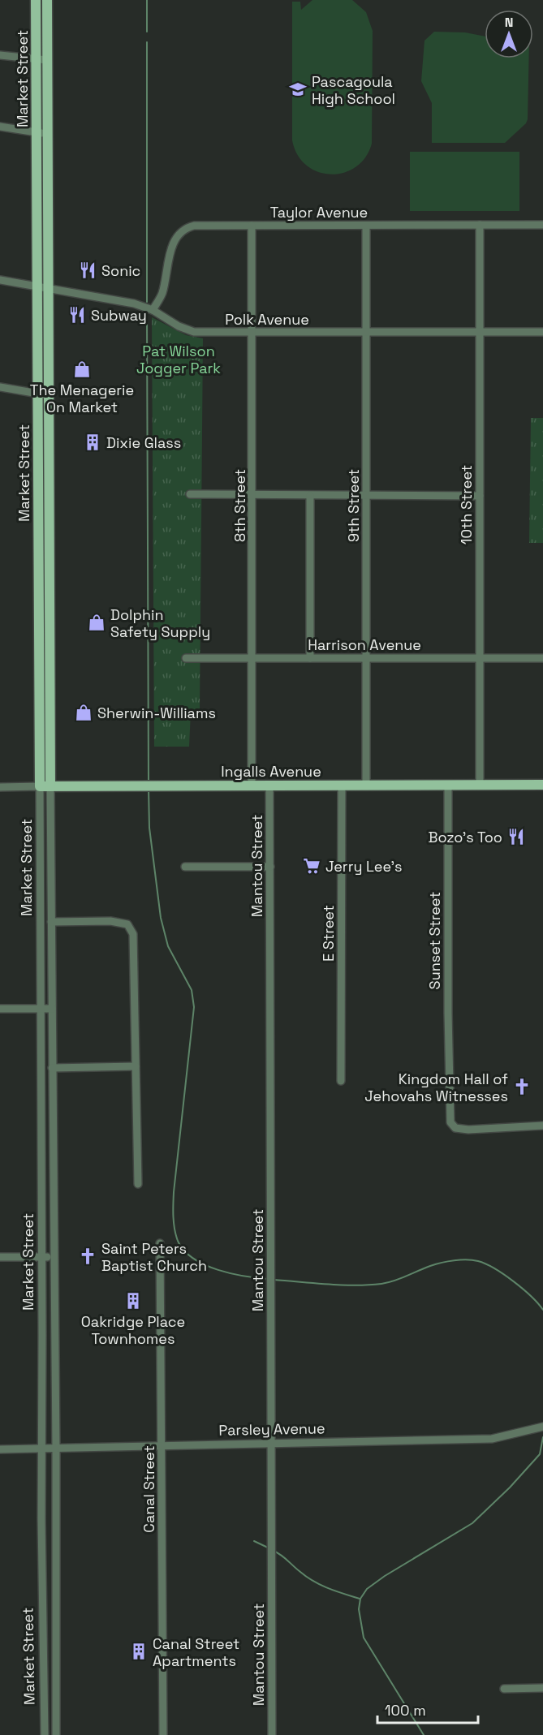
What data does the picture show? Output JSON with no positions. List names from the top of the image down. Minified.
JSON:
{"streets":{"main road":["Market Street","Ingalls Avenue"],"street":["Taylor Avenue","Polk Avenue","10th Street","8th Street","9th Street","Harrison Avenue","Mantou Street","E Street","Sunset Street","Parsley Avenue","Canal Street"]},"crossings":[["Market Street","Polk Avenue"],["Market Street","Ingalls Avenue"],["Market Street","Parsley Avenue"],["Taylor Avenue","Polk Avenue"],["Taylor Avenue","10th Street"],["Taylor Avenue","8th Street"],["Taylor Avenue","9th Street"],["Polk Avenue","10th Street"],["Polk Avenue","8th Street"],["Polk Avenue","9th Street"],["10th Street","Harrison Avenue"],["10th Street","Ingalls Avenue"],["8th Street","Harrison Avenue"],["8th Street","Ingalls Avenue"],["9th Street","Harrison Avenue"],["9th Street","Ingalls Avenue"],["Ingalls Avenue","Mantou Street"],["Ingalls Avenue","E Street"],["Ingalls Avenue","Sunset Street"],["Mantou Street","Parsley Avenue"],["Parsley Avenue","Canal Street"]],"parks":["Pat Wilson Jogger Park"],"places":{"school or university":["Pascagoula High School"],"restaurant":["Sonic","Subway","Bozo's Too"],"shop":["The Menagerie On Market","Dolphin Safety Supply","Sherwin-Williams"],"building":["Dixie Glass","Oakridge Place Townhomes","Canal Street Apartments"],"supermarket":["Jerry Lee's"],"church":["Kingdom Hall of Jehovahs Witnesses","Saint Peters Baptist Church"]},"scale_bar":"100 m","north":"top"}
